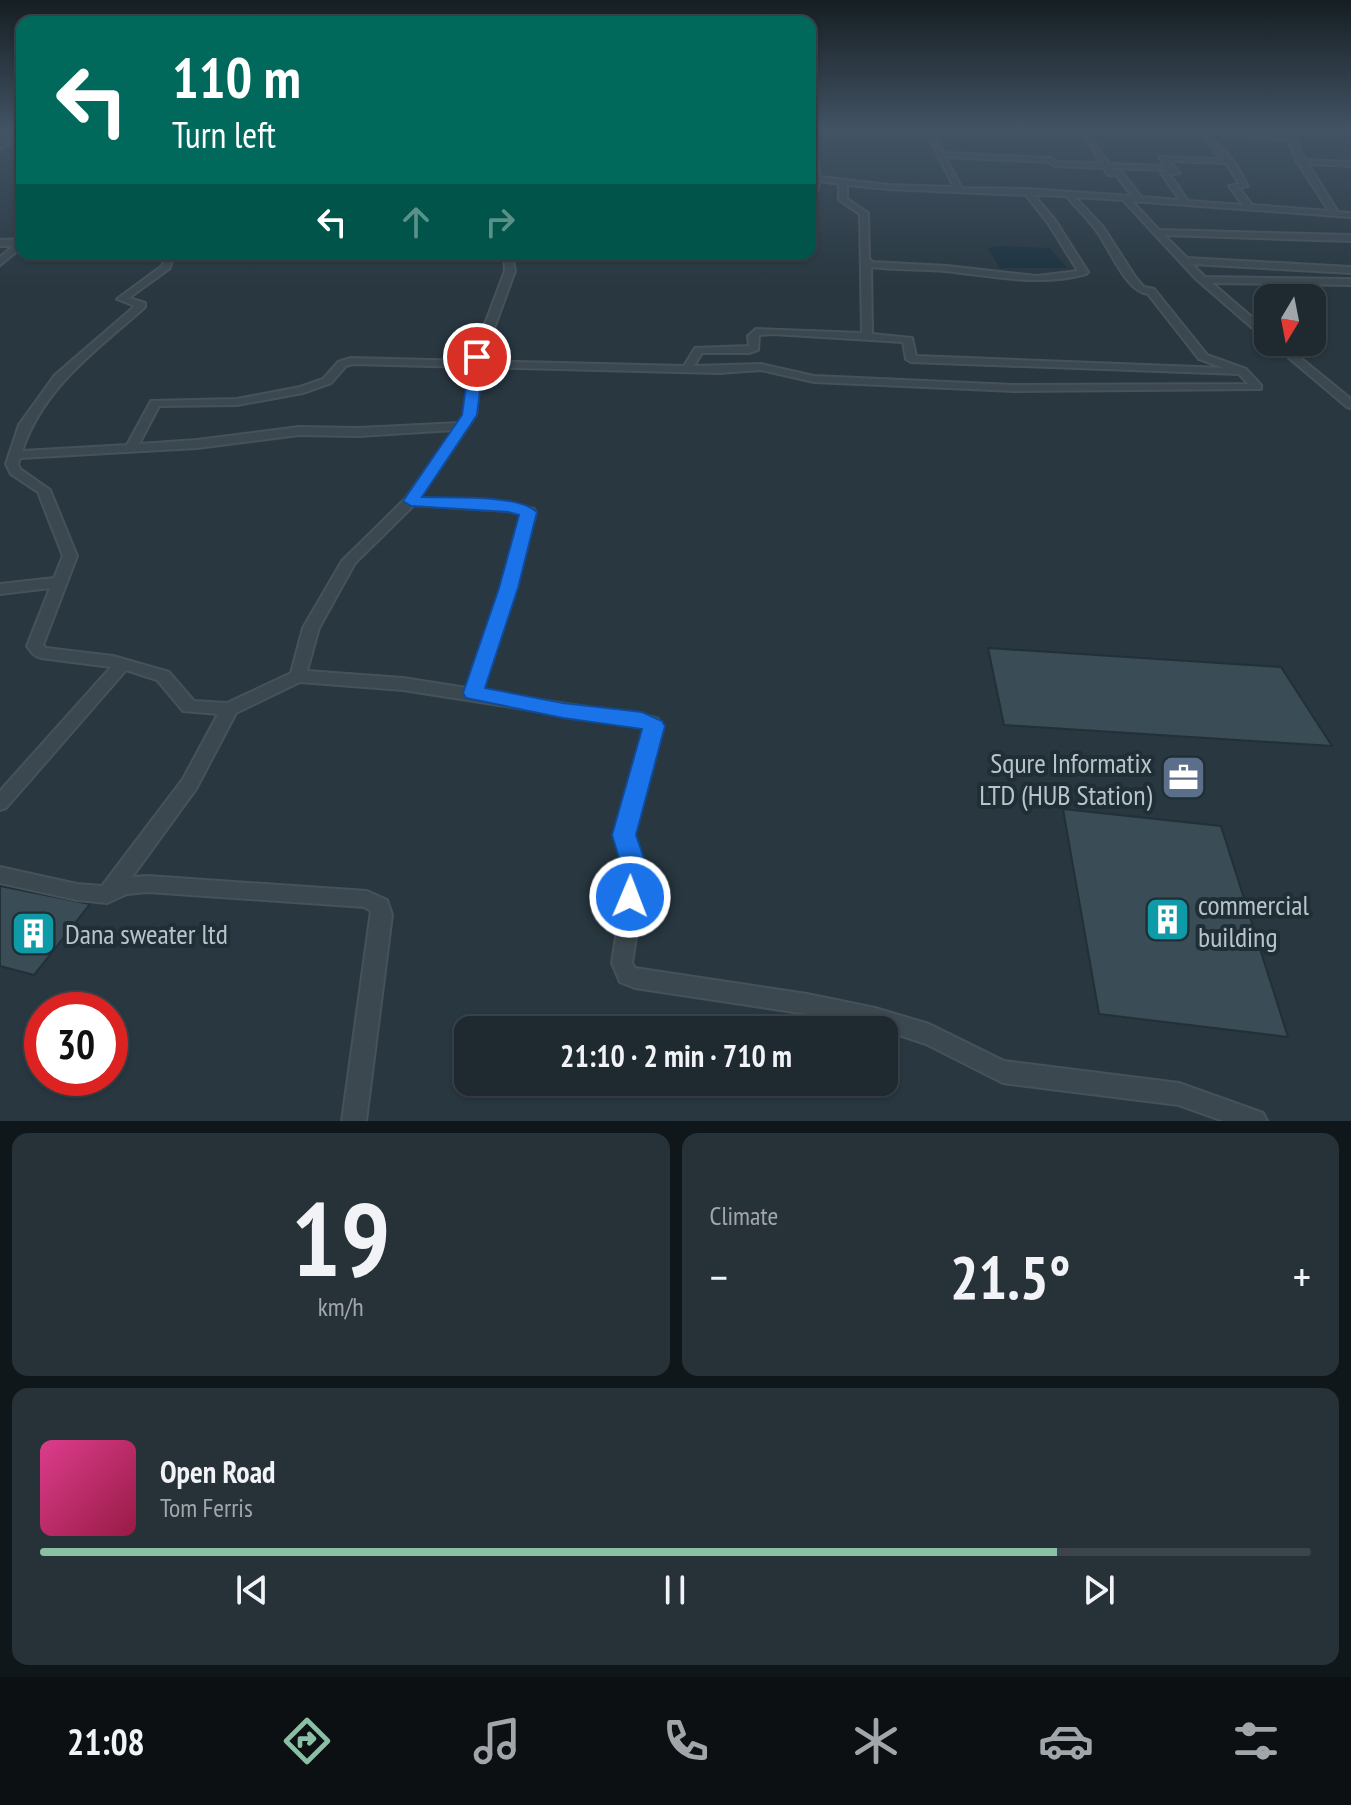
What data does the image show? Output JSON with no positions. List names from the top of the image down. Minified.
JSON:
{"places":{"office":["Squre Informatix LTD (HUB Station)"],"building":["commercial building","Dana sweater ltd"]},"north":"bottom","page":{"turn":["110 m","Turn left"],"limit":"30","trip":"21:10 · 2 min · 710 m","tile":[["19","km/h"],"Climate"],"heat":["−","21.5°","+"],"song":["Open Road","Tom Ferris"],"tabs":"21:08"}}
